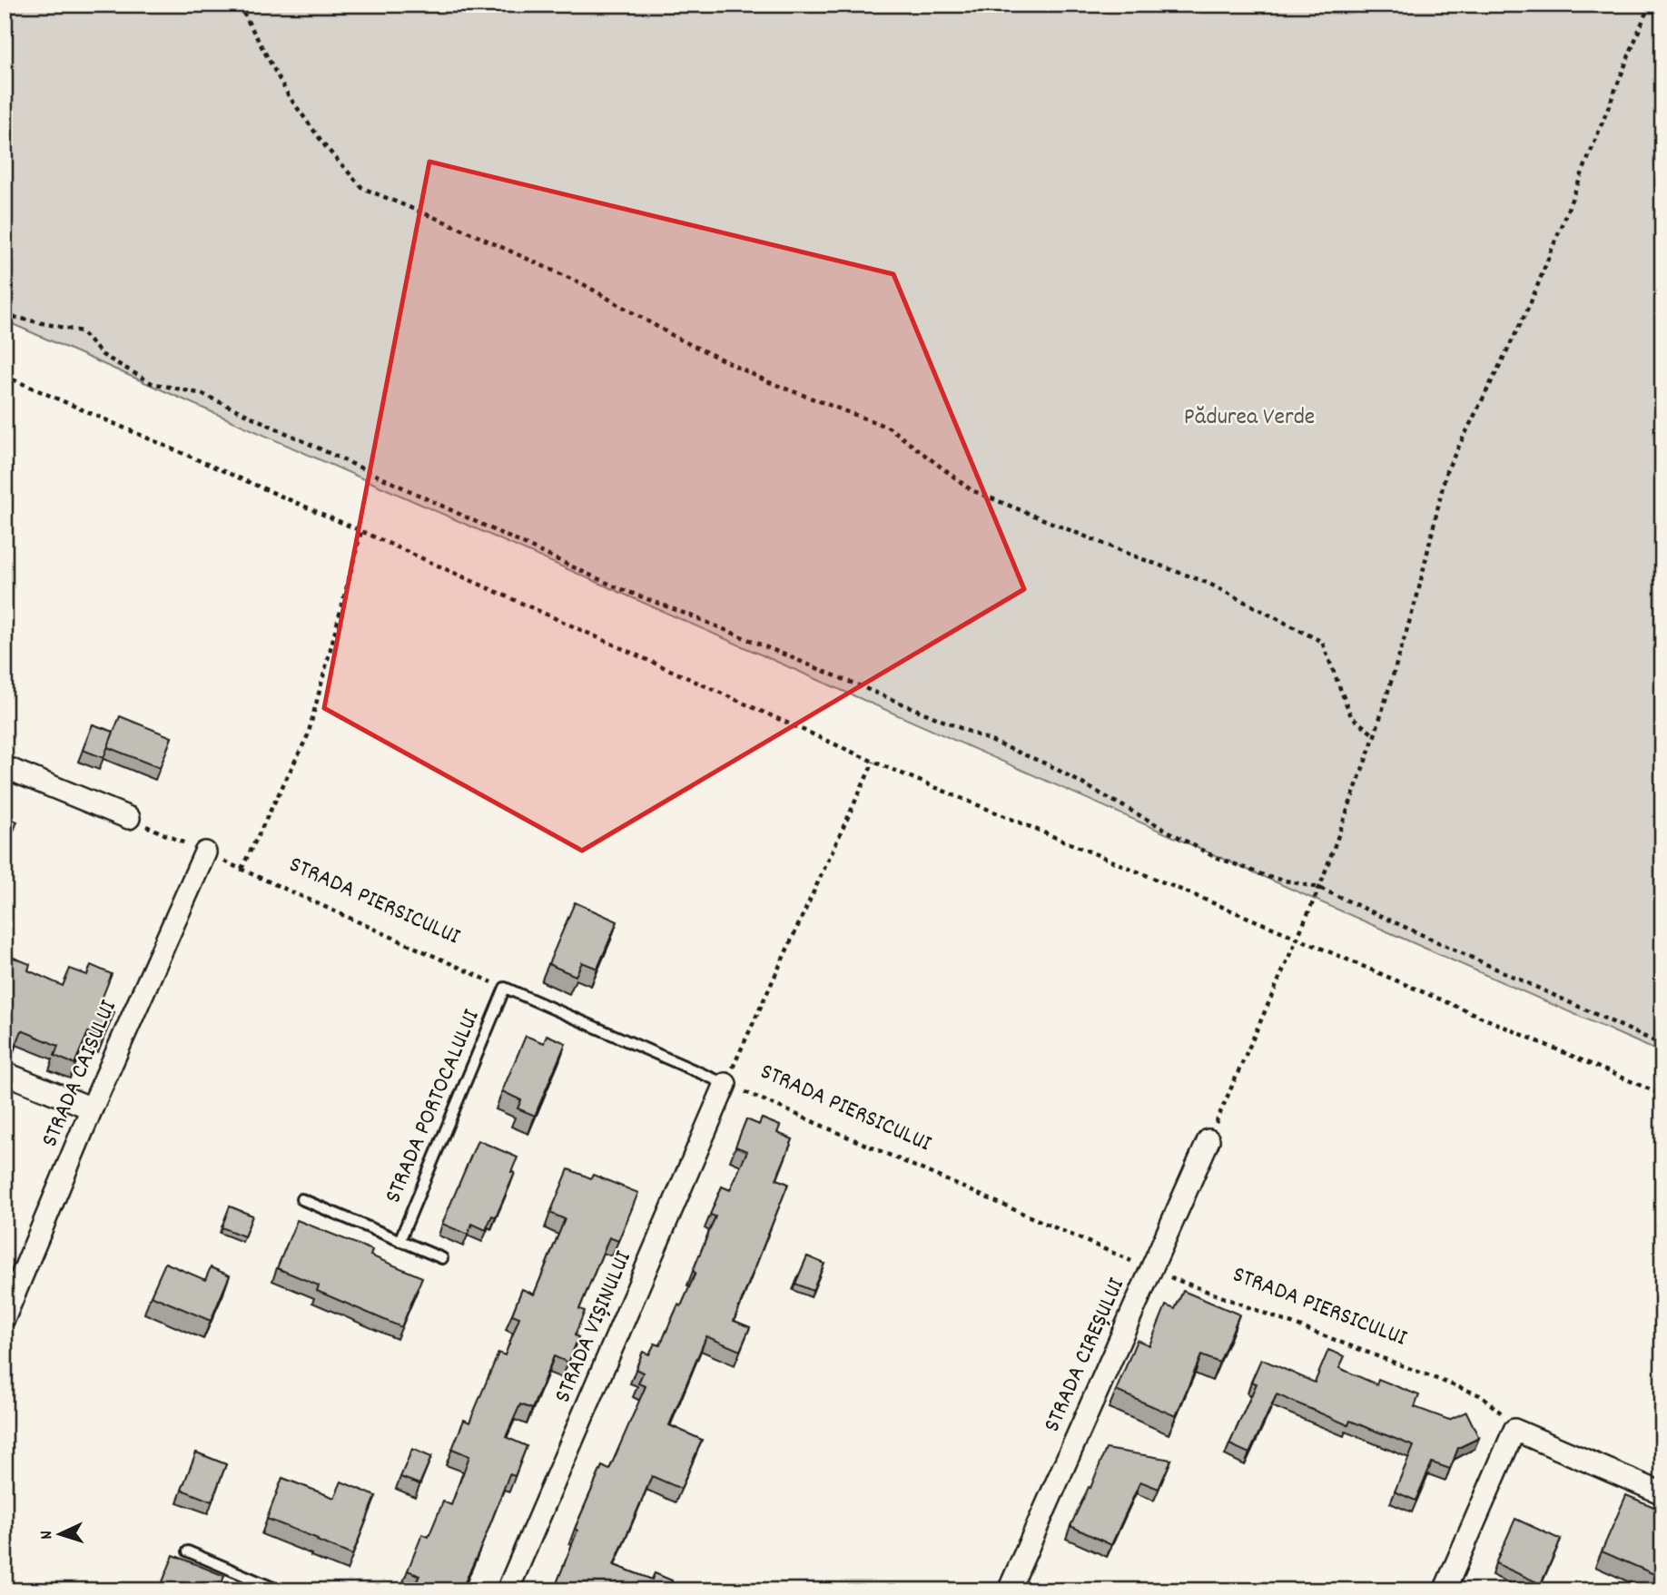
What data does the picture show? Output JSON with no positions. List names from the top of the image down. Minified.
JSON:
{"streets":{"street":["STRADA CAISULUI","STRADA VIȘINULUI","STRADA CIREȘULUI"],"lane":["STRADA PIERSICULUI","STRADA PORTOCALULUI"]},"crossings":[["STRADA PIERSICULUI","STRADA CAISULUI"],["STRADA PIERSICULUI","STRADA PORTOCALULUI"],["STRADA PIERSICULUI","STRADA VIȘINULUI"],["STRADA PIERSICULUI","STRADA CIREȘULUI"]],"parks":["Pădurea Verde"],"north":"left"}
